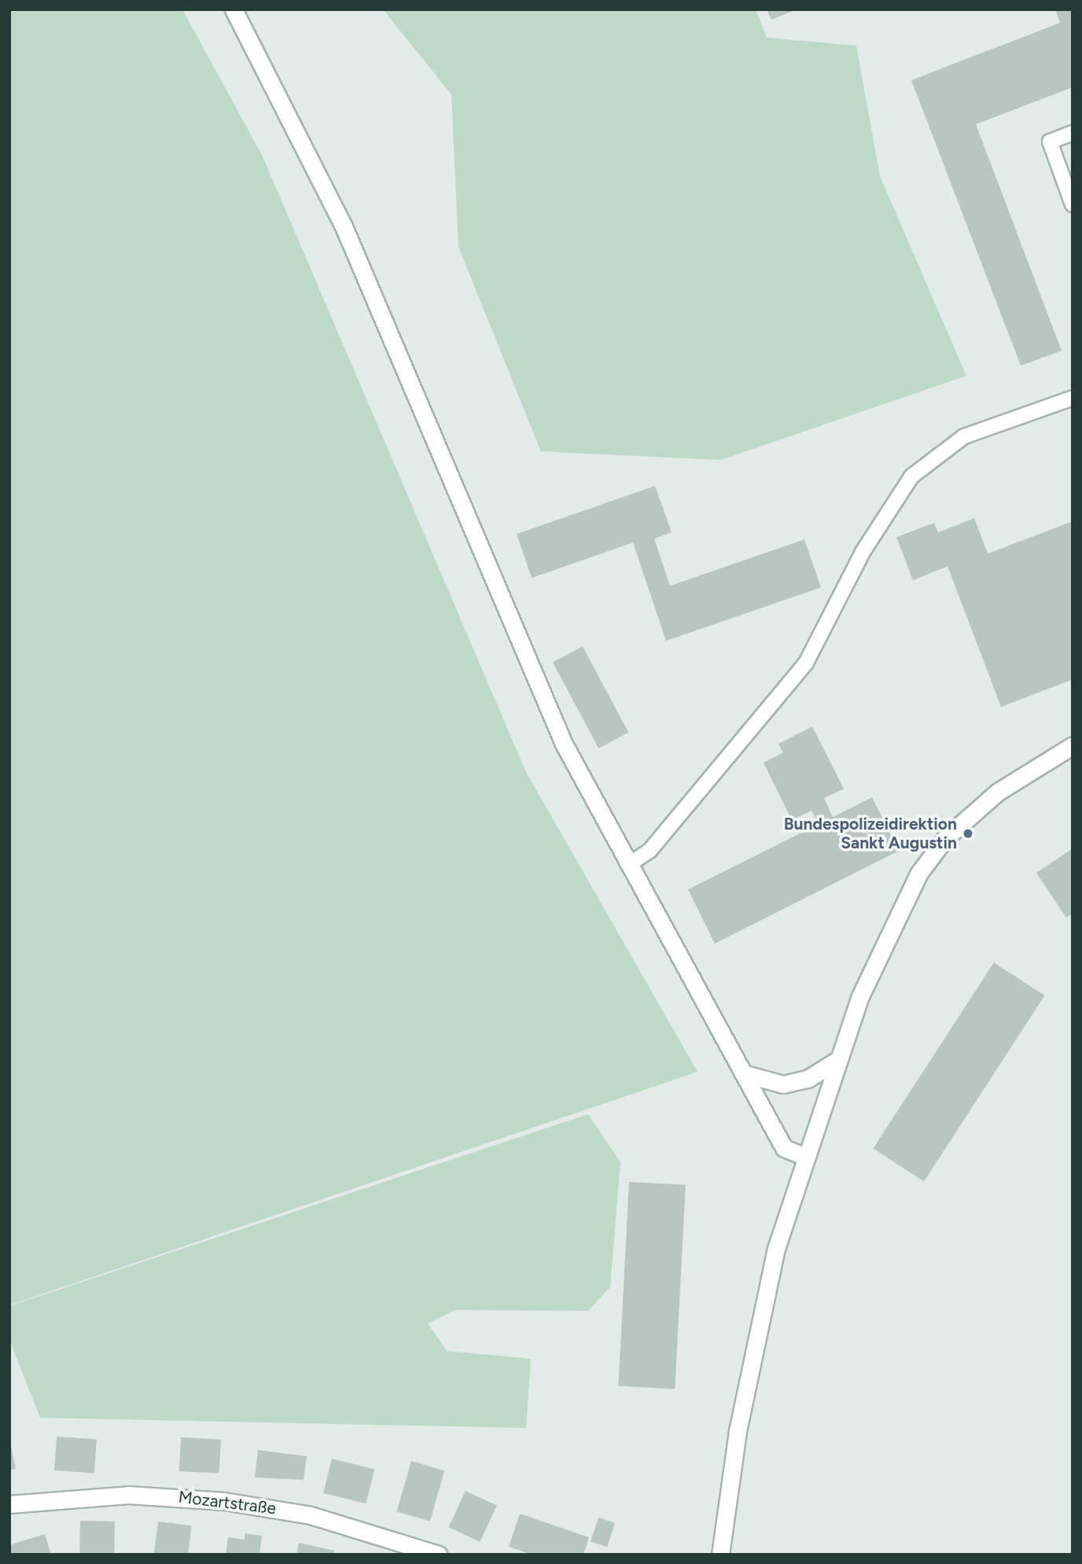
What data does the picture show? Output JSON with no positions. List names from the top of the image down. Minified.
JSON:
{"streets":{"street":["Mozartstraße"]},"places":["Bundespolizeidirektion Sankt Augustin"]}
